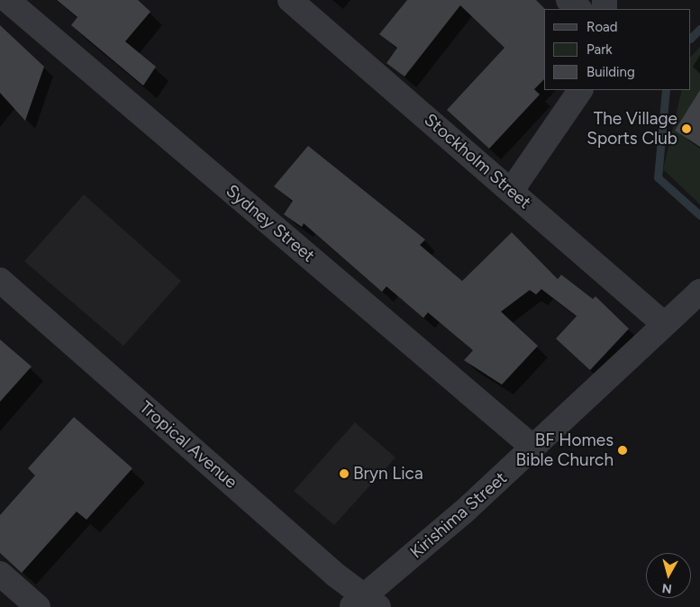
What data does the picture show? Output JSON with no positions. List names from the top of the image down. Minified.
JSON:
{"streets":{"street":["Stockholm Street","Sydney Street","Tropical Avenue","Kirishima Street"]},"crossings":[["Stockholm Street","Kirishima Street"],["Sydney Street","Kirishima Street"],["Tropical Avenue","Kirishima Street"]],"places":["The Village Sports Club","BF Homes Bible Church","Bryn Lica"],"legend":["Road","Park","Building"],"north":"bottom"}
